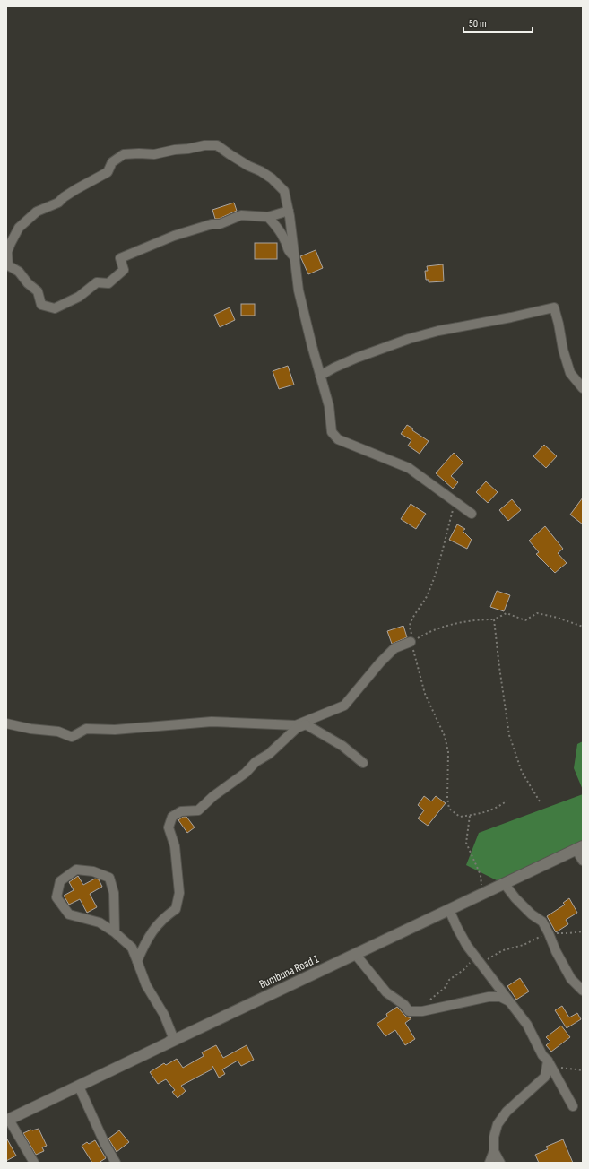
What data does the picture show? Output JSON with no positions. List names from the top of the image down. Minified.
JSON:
{"streets":{"main road":["Bumbuna Road 1"]},"scale_bar":"50 m"}
